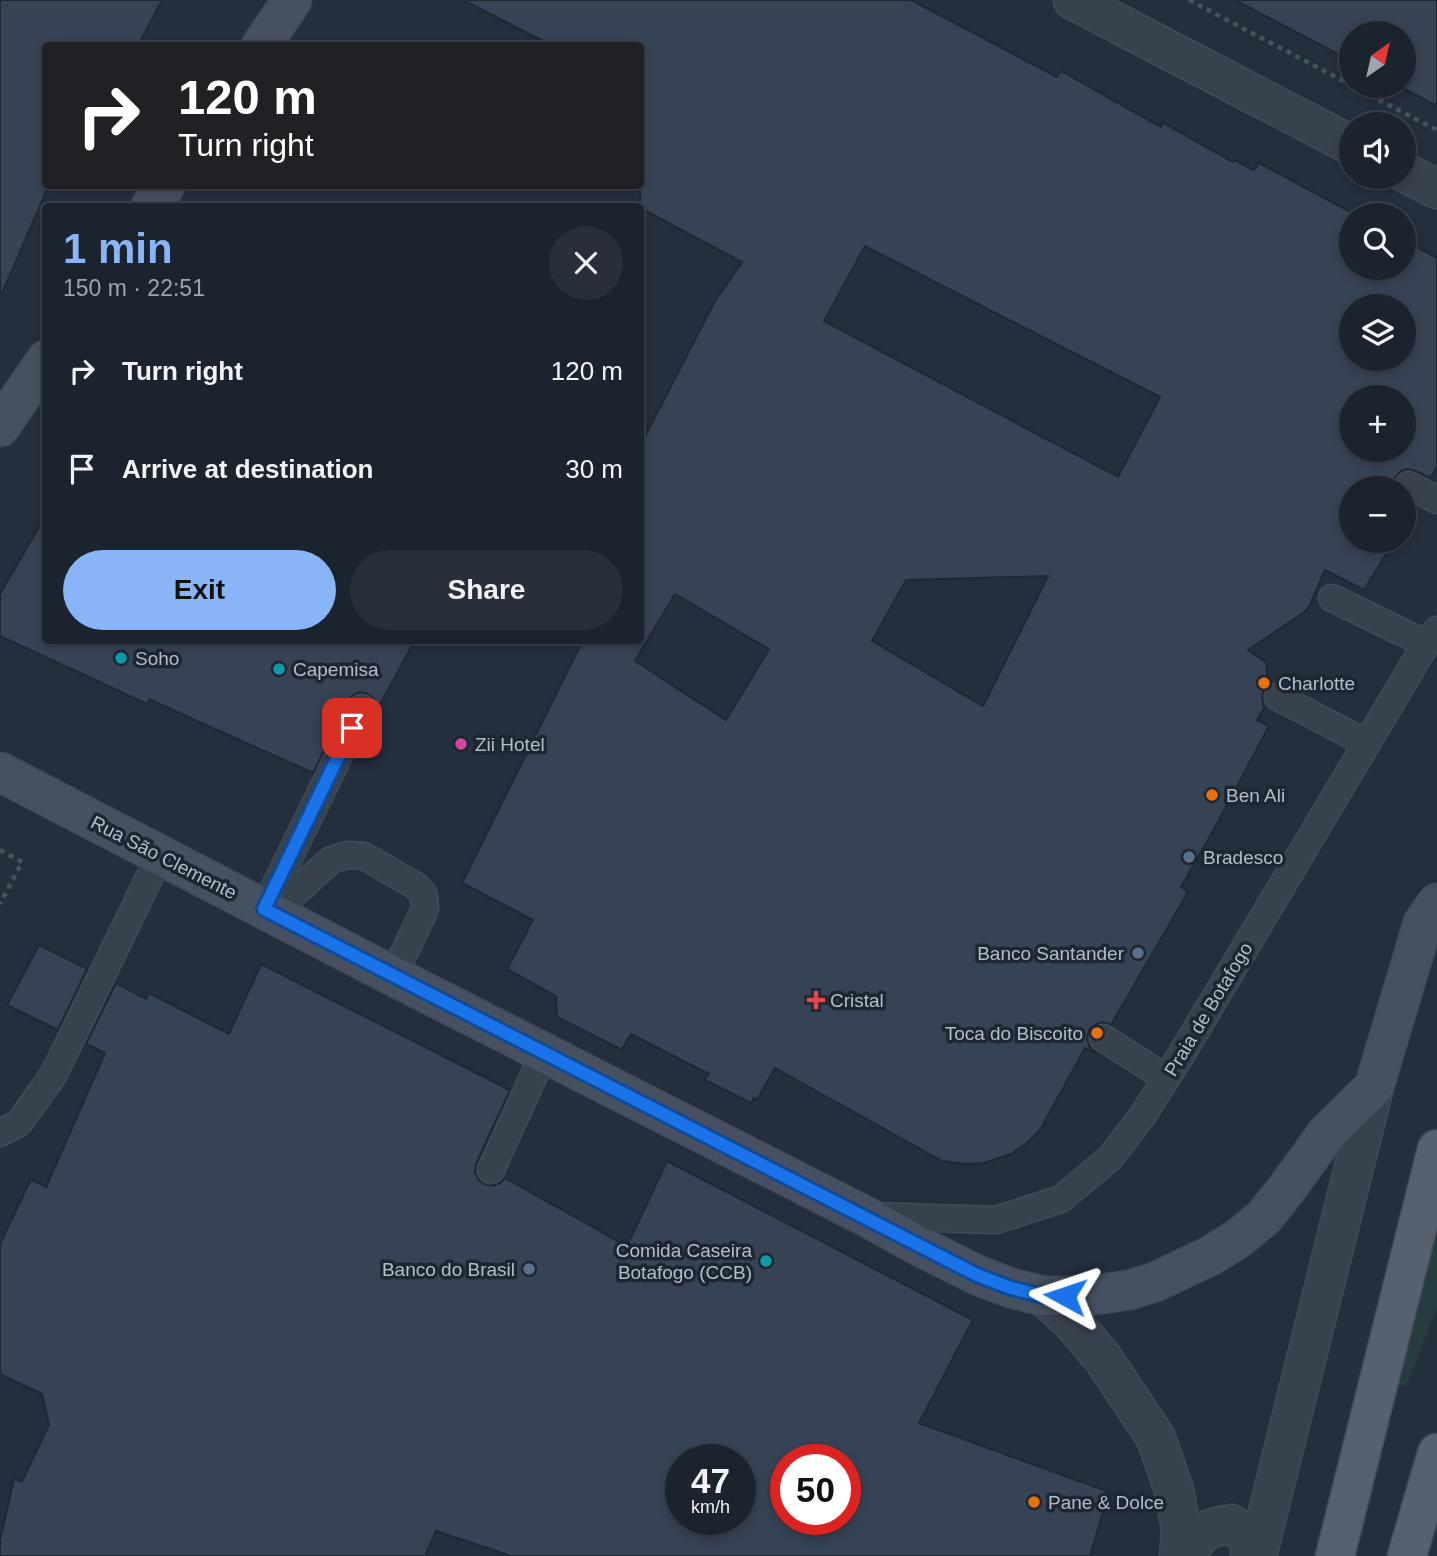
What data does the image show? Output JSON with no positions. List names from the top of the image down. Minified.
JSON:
{"streets":{"main road":["Rua São Clemente"],"lane":["Praia de Botafogo"]},"crossings":[["Rua São Clemente","Praia de Botafogo"]],"places":{"other":["Soho","Capemisa","Charlotte","Zii Hotel","Ben Ali","Bradesco","Banco Santander","Toca do Biscoito","Comida Caseira Botafogo (CCB)","Banco do Brasil","Pane & Dolce"],"health":["Cristal"]},"north":"top right","page":{"map_buttons":["+","−"],"turn":["120 m","Turn right"],"heading":["1 min","150 m · 22:51"],"list":[{"name":"Turn right","value":"120 m"},{"name":"Arrive at destination","value":"30 m"}],"buttons":["Exit","Share"],"speed":"47 km/h","limit":"50"}}
